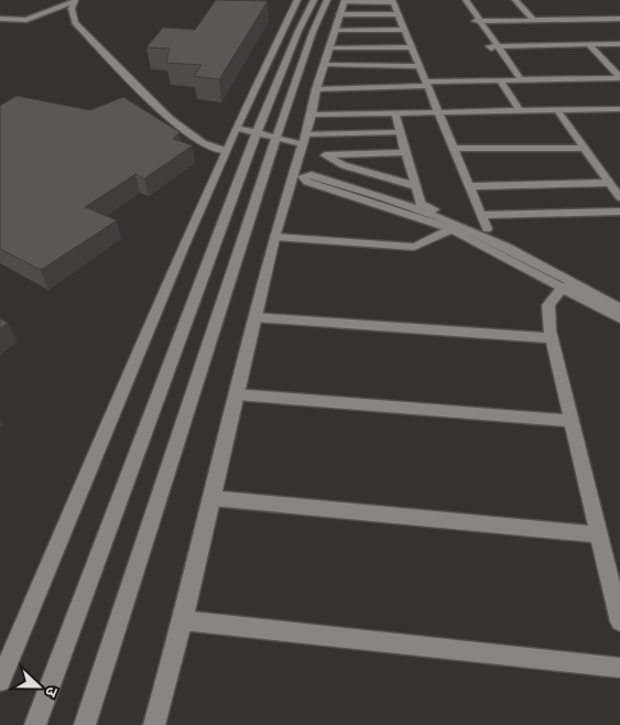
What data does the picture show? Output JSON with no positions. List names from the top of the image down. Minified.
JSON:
{"north":"right"}
